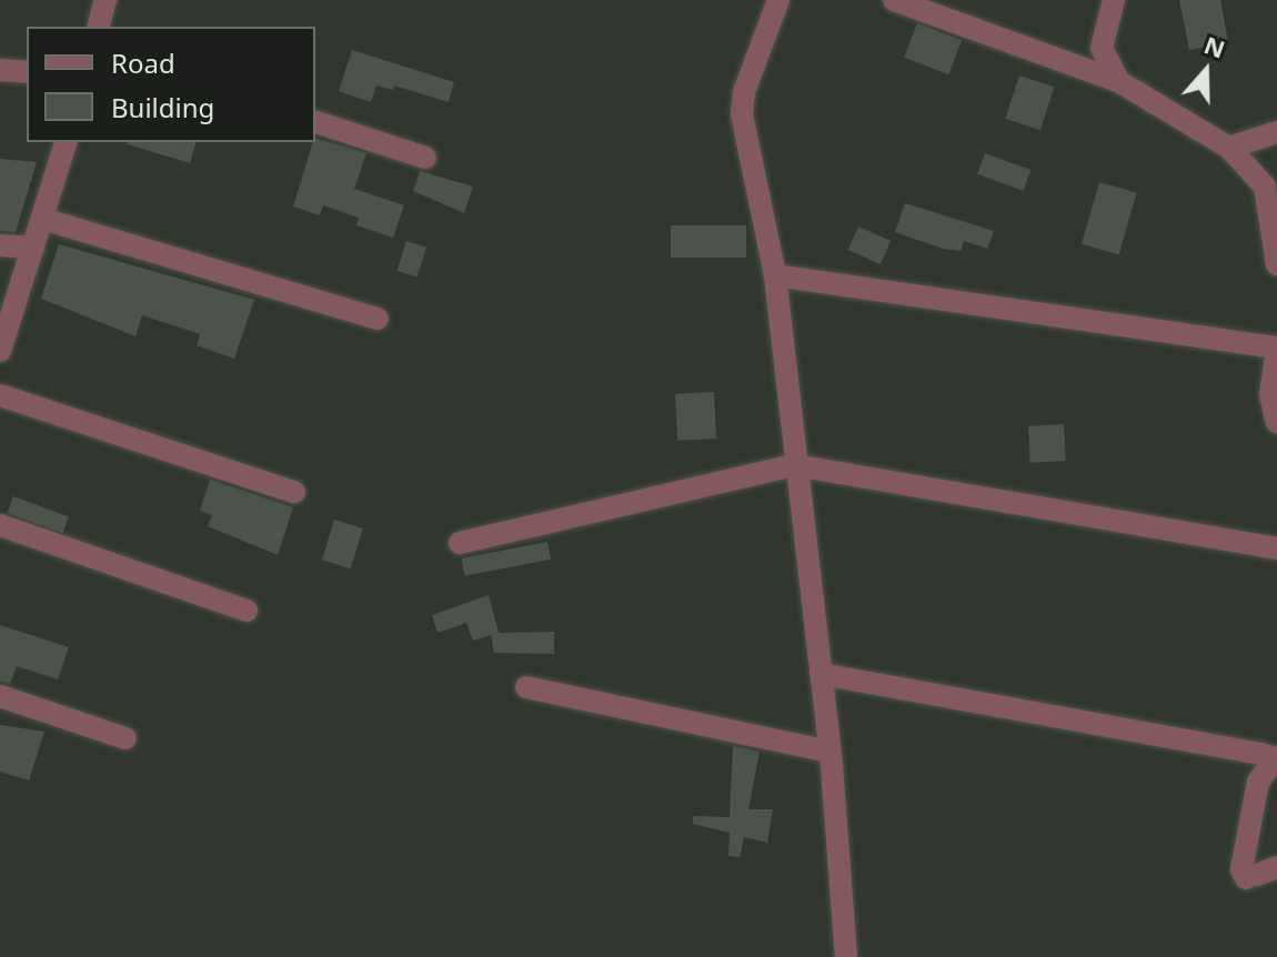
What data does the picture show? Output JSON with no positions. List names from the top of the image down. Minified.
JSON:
{"legend":["Road","Building"],"north":"top"}
